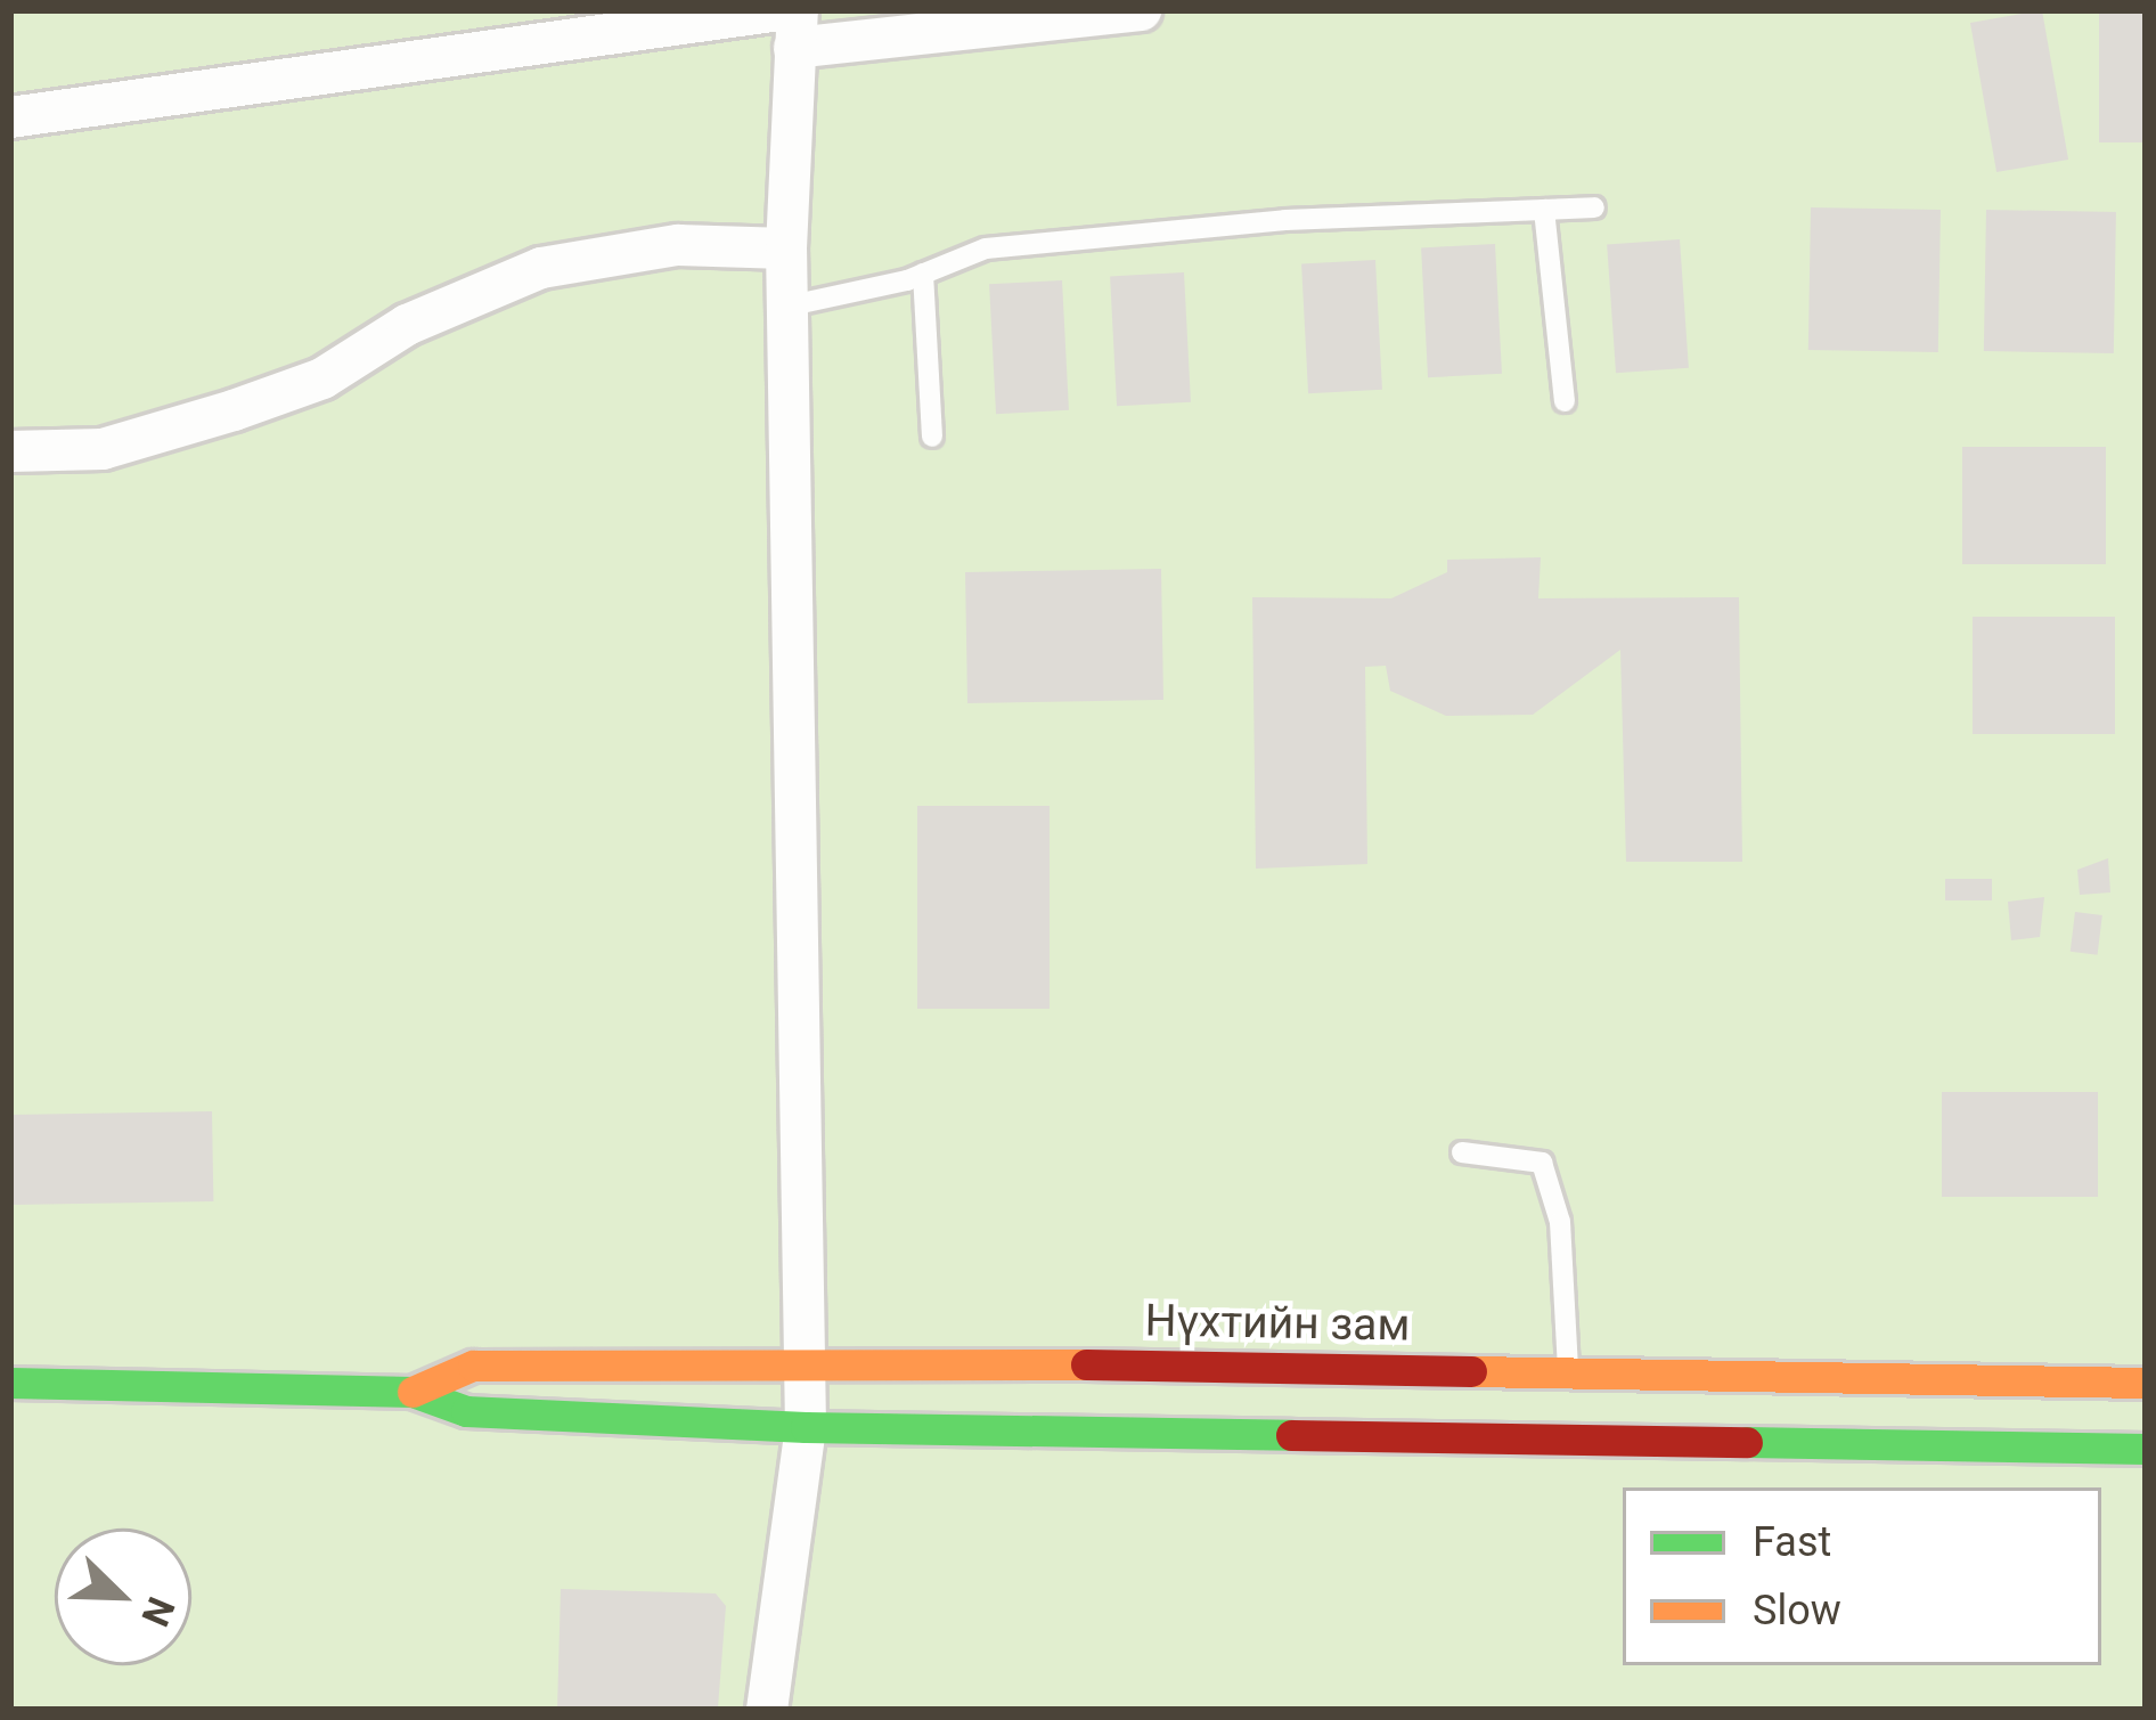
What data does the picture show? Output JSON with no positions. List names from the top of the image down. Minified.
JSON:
{"streets":{"main road":["Нүхтийн зам"]},"legend":["Fast","Slow"],"north":"bottom right"}
